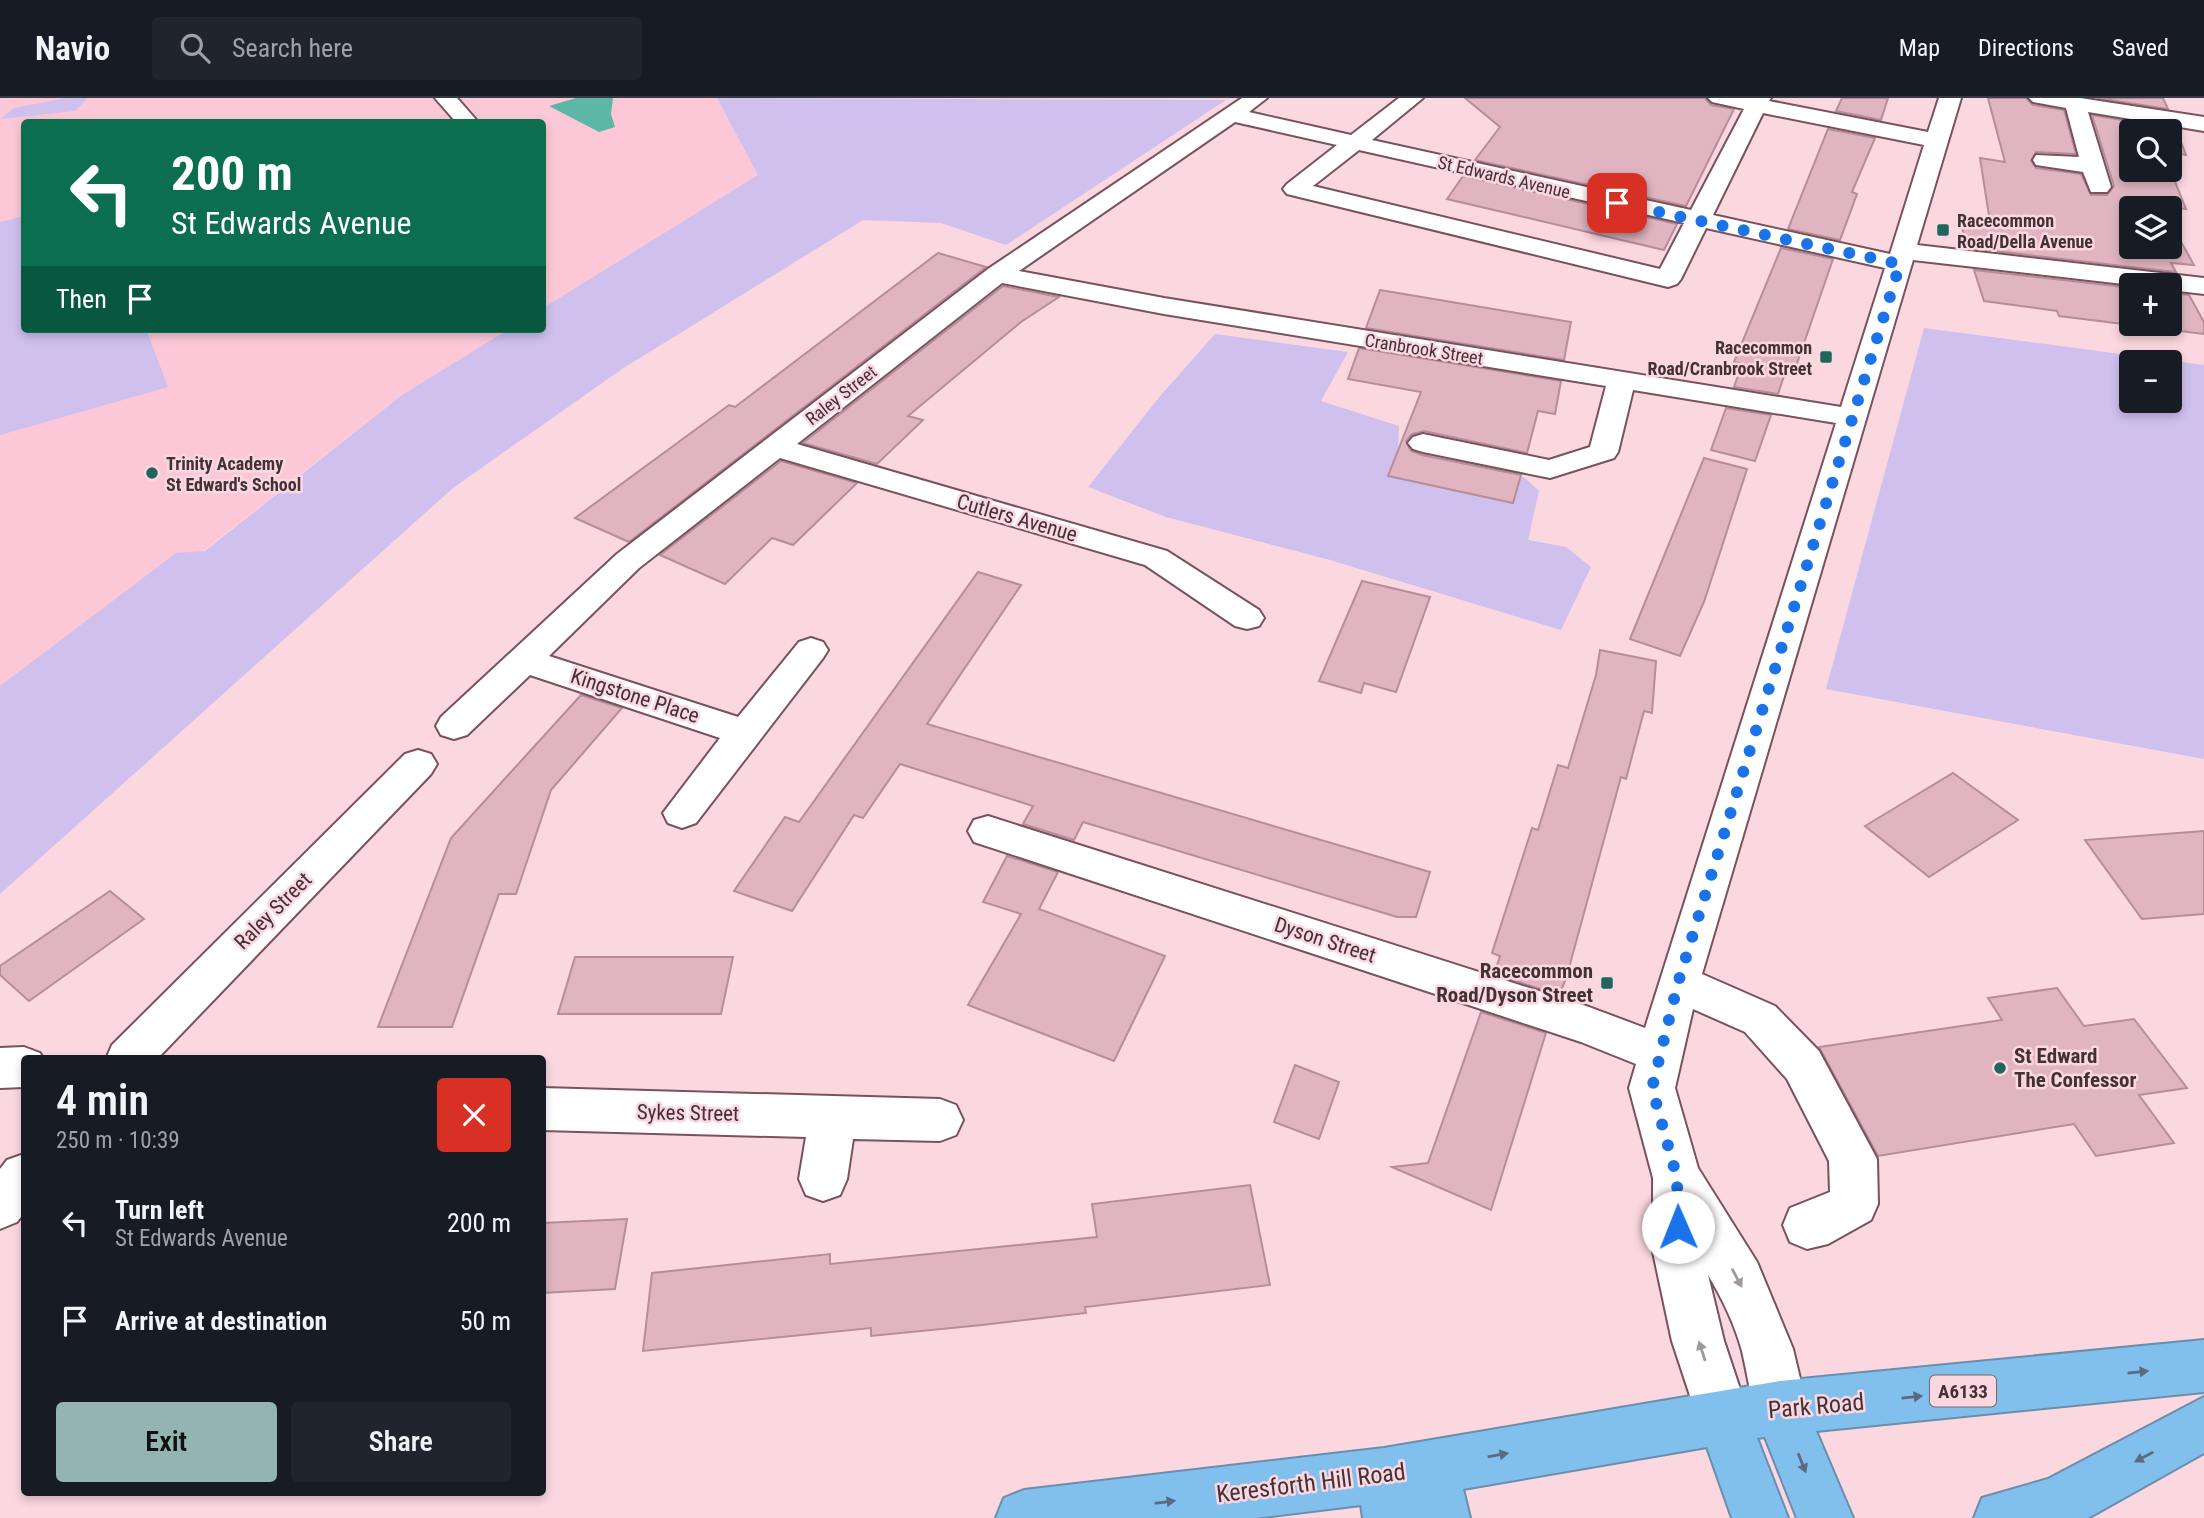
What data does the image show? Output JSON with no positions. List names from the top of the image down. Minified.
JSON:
{"streets":{"highway":["A6133","Park Road","Keresforth Hill Road"],"street":["St Edwards Avenue","Cranbrook Street","Raley Street","Cutlers Avenue","Kingstone Place","Dyson Street","Sykes Street"]},"crossings":[["St Edwards Avenue","Raley Street"],["Cranbrook Street","Raley Street"],["Raley Street","Cutlers Avenue"],["Raley Street","Kingstone Place"],["Park Road","Keresforth Hill Road"]],"one_way":["Park Road","Keresforth Hill Road"],"places":{"transit":["Racecommon Road/Della Avenue","Racecommon Road/Cranbrook Street","Racecommon Road/Dyson Street"],"other":["Trinity Academy St Edward's School","St Edward The Confessor"]},"page":{"header":"Navio","search":"Search here","nav":["Map","Directions","Saved"],"map_buttons":["+","−"],"turn":["200 m","St Edwards Avenue"],"then":"Then","heading":["4 min","250 m · 10:39"],"list":[{"name":"Turn left","note":"St Edwards Avenue","value":"200 m"},{"name":"Arrive at destination","value":"50 m"}],"buttons":["Exit","Share"]}}
